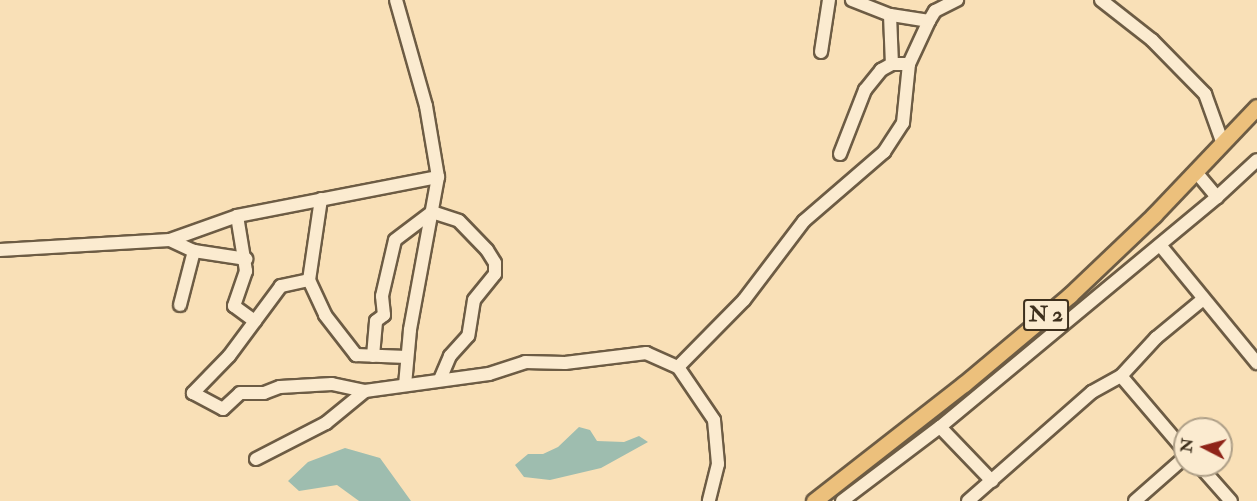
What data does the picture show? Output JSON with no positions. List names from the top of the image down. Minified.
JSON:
{"streets":{"main road":["N 2"]},"north":"left"}
